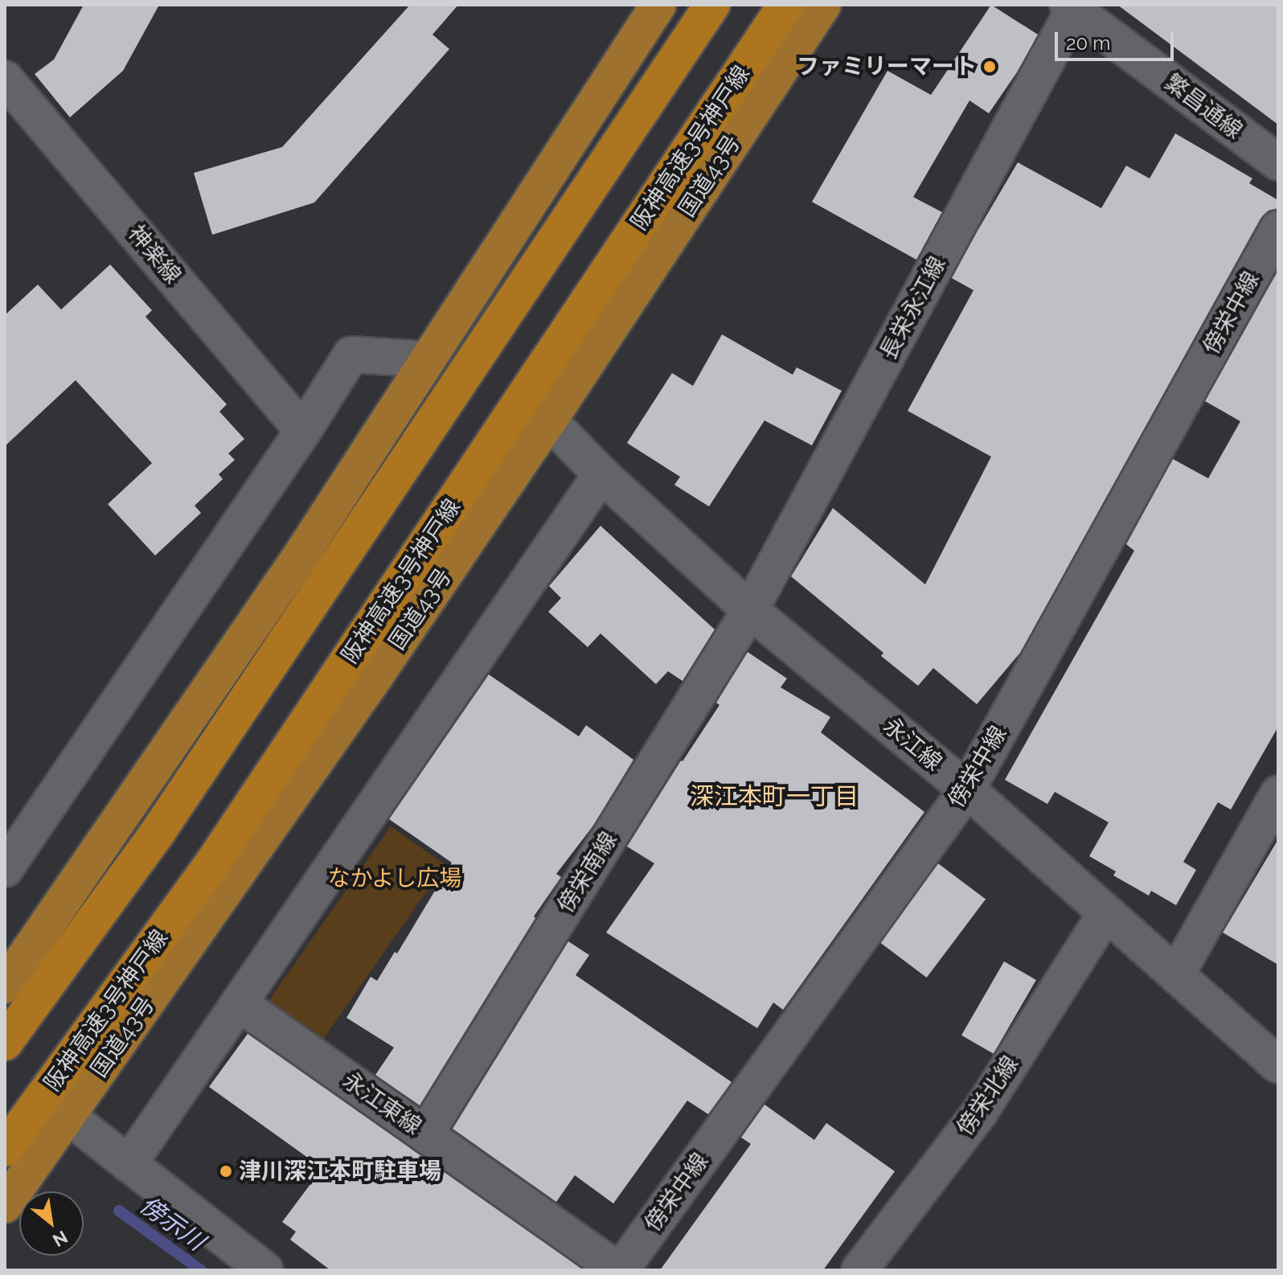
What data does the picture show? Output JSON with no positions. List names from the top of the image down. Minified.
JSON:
{"streets":{"highway":["阪神高速3号神戸線","国道43号"],"street":["繁昌通線","神楽線","長栄永江線","傍栄中線","永江線","傍栄南線","傍栄北線","永江東線"]},"crossings":[["繁昌通線","長栄永江線"],["国道43号","永江線"],["長栄永江線","永江線"],["長栄永江線","傍栄南線"],["傍栄中線","永江線"],["傍栄中線","永江東線"],["永江線","傍栄南線"],["永江線","傍栄北線"],["傍栄南線","永江東線"]],"districts":["深江本町一丁目"],"water":["傍示川"],"parks":["なかよし広場"],"places":["ファミリーマート","津川深江本町駐車場"],"scale_bar":"20 m","north":"bottom right"}
